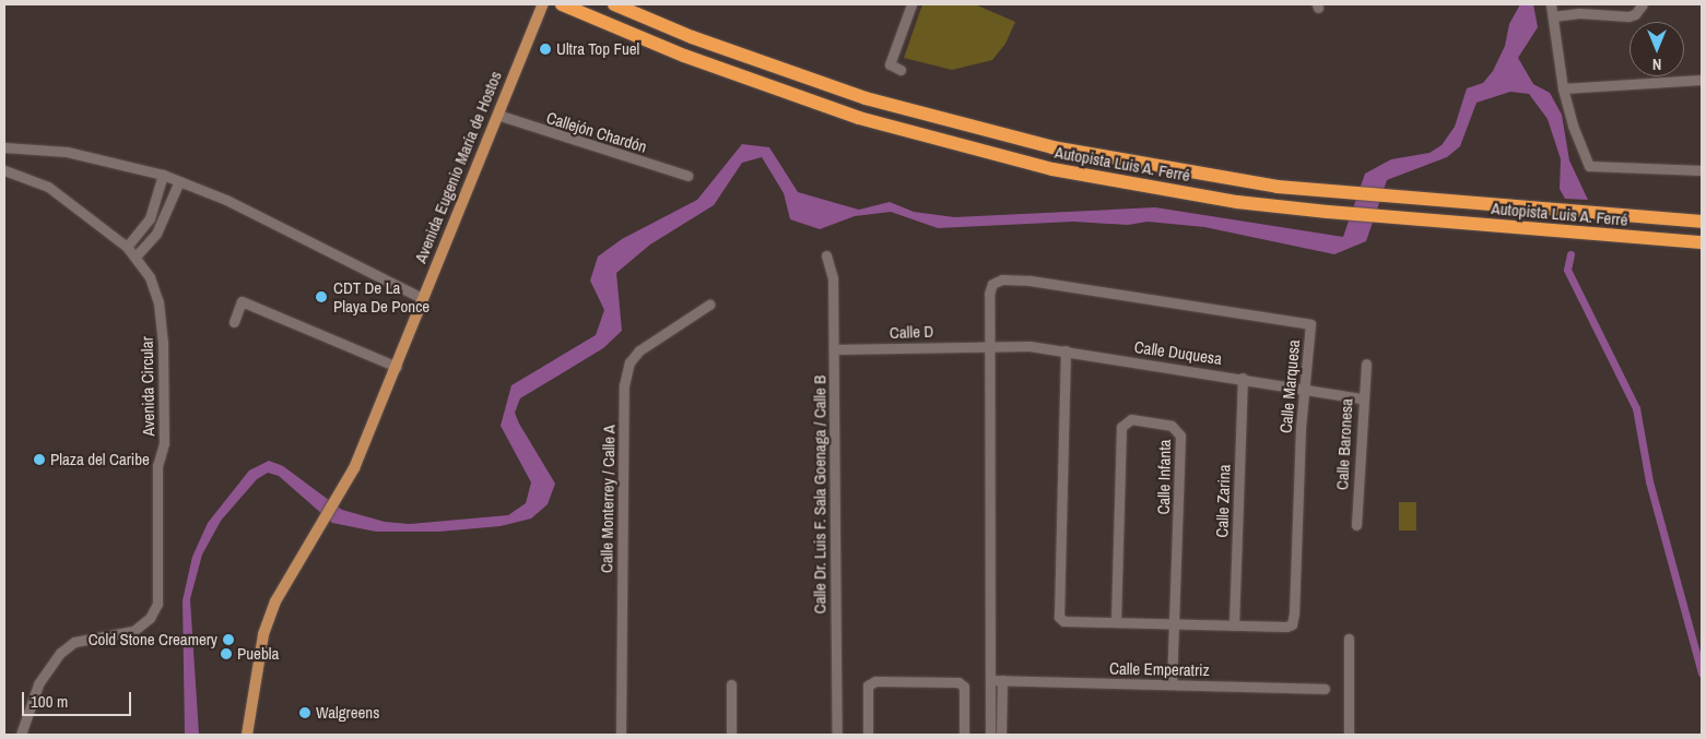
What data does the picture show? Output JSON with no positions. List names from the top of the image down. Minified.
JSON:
{"streets":{"highway":["Autopista Luis A. Ferré"],"main road":["Avenida Eugenio María de Hostos"],"street":["Callejón Chardón","Calle D","Calle Duquesa","Avenida Circular","Calle Marquesa","Calle Baronesa","Calle Infanta","Calle Dr. Luis F. Sala Goenaga / Calle B","Calle Monterrey / Calle A","Calle Zarina","Calle Emperatriz"]},"crossings":[["Callejón Chardón","Avenida Eugenio María de Hostos"],["Calle D","Calle Duquesa"],["Calle D","Calle Marquesa"],["Calle D","Calle Dr. Luis F. Sala Goenaga / Calle B"],["Calle Duquesa","Calle Marquesa"],["Calle Duquesa","Calle Baronesa"],["Calle Duquesa","Calle Zarina"],["Calle Marquesa","Calle Infanta"],["Calle Marquesa","Calle Zarina"],["Calle Marquesa","Calle Emperatriz"],["Calle Infanta","Calle Emperatriz"]],"places":["Ultra Top Fuel","CDT De La Playa De Ponce","Plaza del Caribe","Cold Stone Creamery","Puebla","Walgreens"],"scale_bar":"100 m","north":"bottom"}
